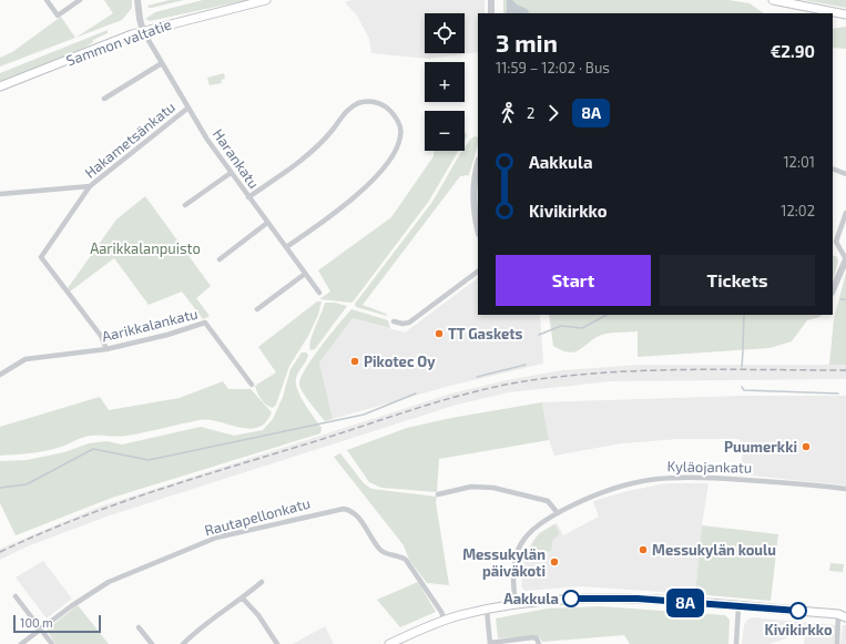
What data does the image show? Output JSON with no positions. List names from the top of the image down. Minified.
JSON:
{"streets":{"main road":["Sammon valtatie"],"street":["Hakametsänkatu","Harankatu","Aarikkalankatu","Kyläojankatu","Rautapellonkatu"]},"crossings":[["Sammon valtatie","Harankatu"],["Hakametsänkatu","Harankatu"],["Hakametsänkatu","Aarikkalankatu"]],"parks":["Aarikkalanpuisto"],"places":["TT Gaskets","Pikotec Oy","Puumerkki","Messukylän koulu","Messukylän päiväkoti","Aakkula","Kivikirkko"],"lines":["bus line 8A"],"scale_bar":"100 m","page":{"on_map":"8A","map_buttons":["+","−"],"heading":["3 min","11:59 – 12:02 · Bus","€2.90"],"legs":["2","8A"],"list":[{"name":"Aakkula","value":"12:01"},{"name":"Kivikirkko","value":"12:02"}],"buttons":["Start","Tickets"],"scale":"100 m"}}
